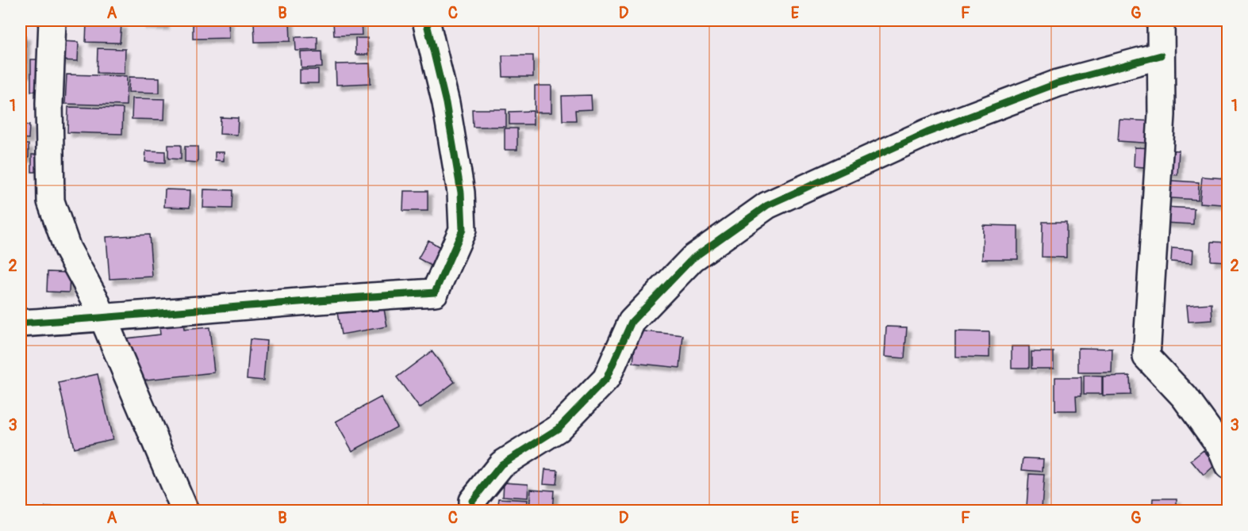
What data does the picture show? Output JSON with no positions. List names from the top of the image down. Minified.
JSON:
{"grid":{"columns":["A","B","C","D","E","F","G"],"rows":["1","2","3"]}}
